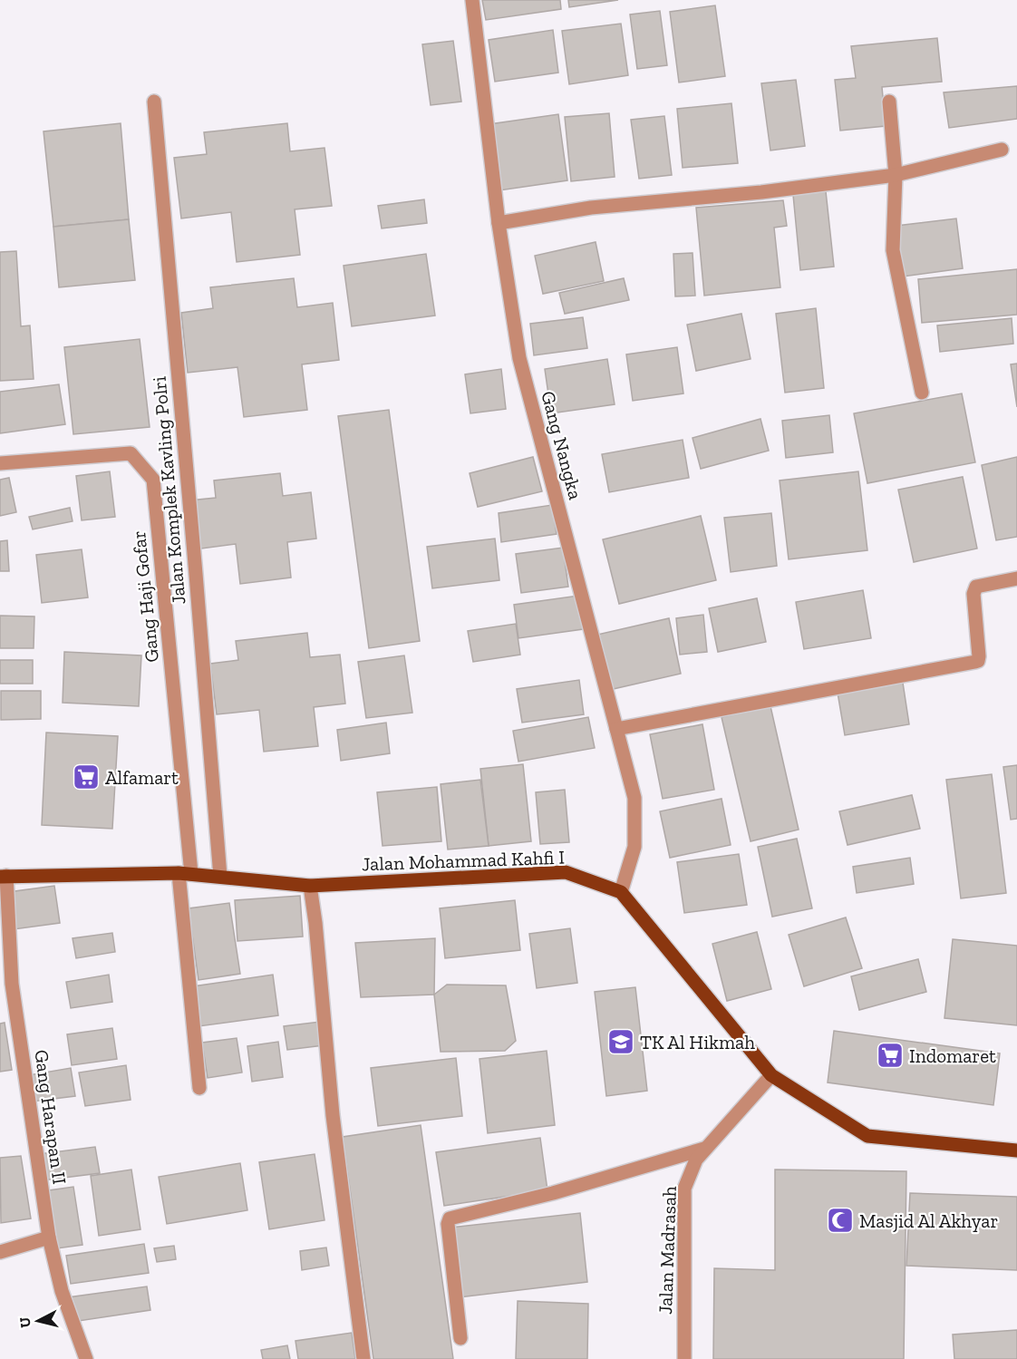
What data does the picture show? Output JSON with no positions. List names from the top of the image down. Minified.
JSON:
{"streets":{"main road":["Jalan Mohammad Kahfi I"],"street":["Gang Nangka","Jalan Komplek Kavling Polri","Gang Haji Gofar","Gang Harapan II","Jalan Madrasah"]},"crossings":[["Gang Nangka","Jalan Mohammad Kahfi I"],["Jalan Komplek Kavling Polri","Jalan Mohammad Kahfi I"],["Gang Haji Gofar","Jalan Mohammad Kahfi I"],["Jalan Mohammad Kahfi I","Gang Harapan II"]],"places":{"supermarket":["Alfamart","Indomaret"],"school or university":["TK Al Hikmah"],"mosque":["Masjid Al Akhyar"]},"north":"left"}
